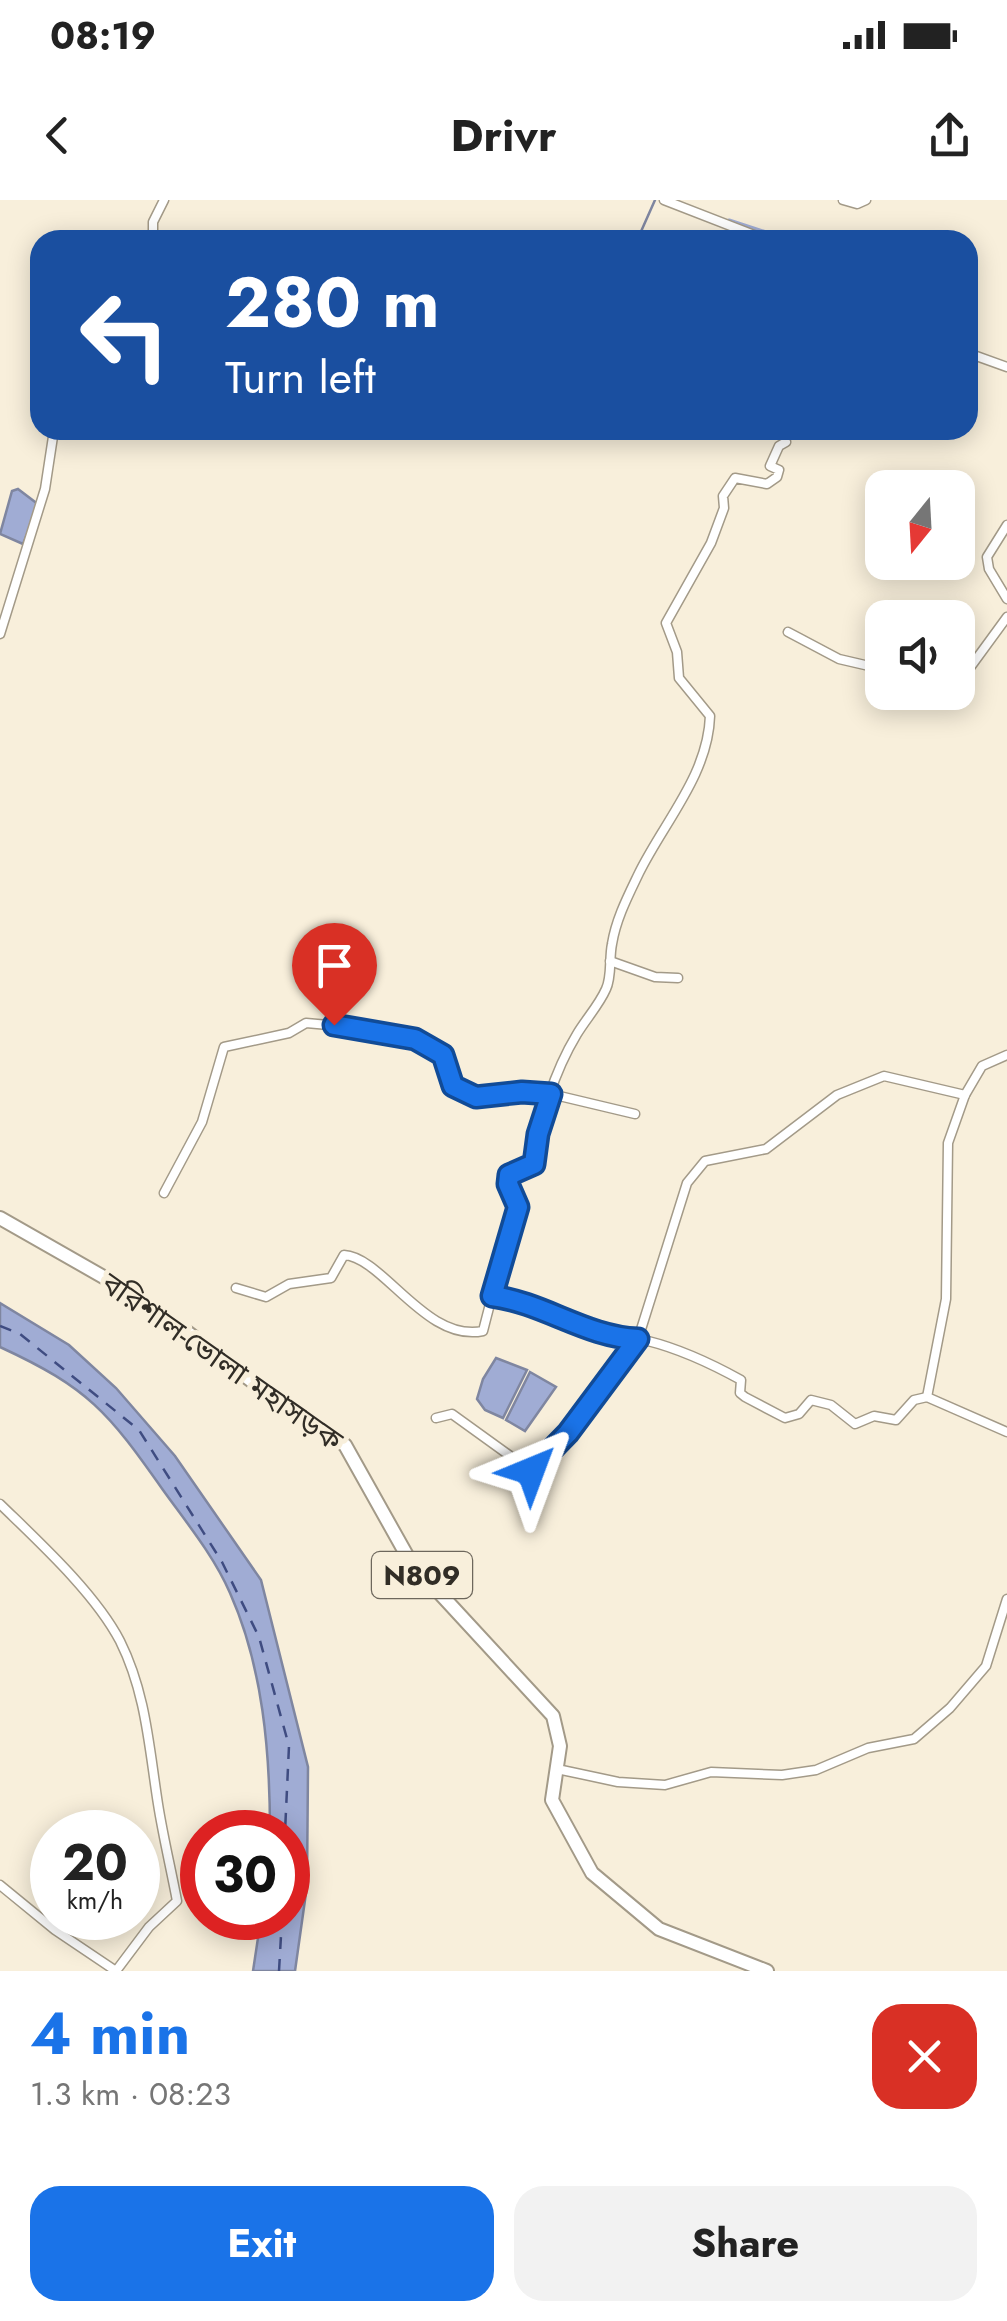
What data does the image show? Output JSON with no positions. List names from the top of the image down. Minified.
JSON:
{"streets":{"highway":["বরিশাল-ভোলা মহাসড়ক","N809"]},"north":"bottom","page":{"status":"08:19","header":"Drivr","turn":["280 m","Turn left"],"speed":"20 km/h","limit":"30","heading":["4 min","1.3 km · 08:23"],"buttons":["Exit","Share"]}}
